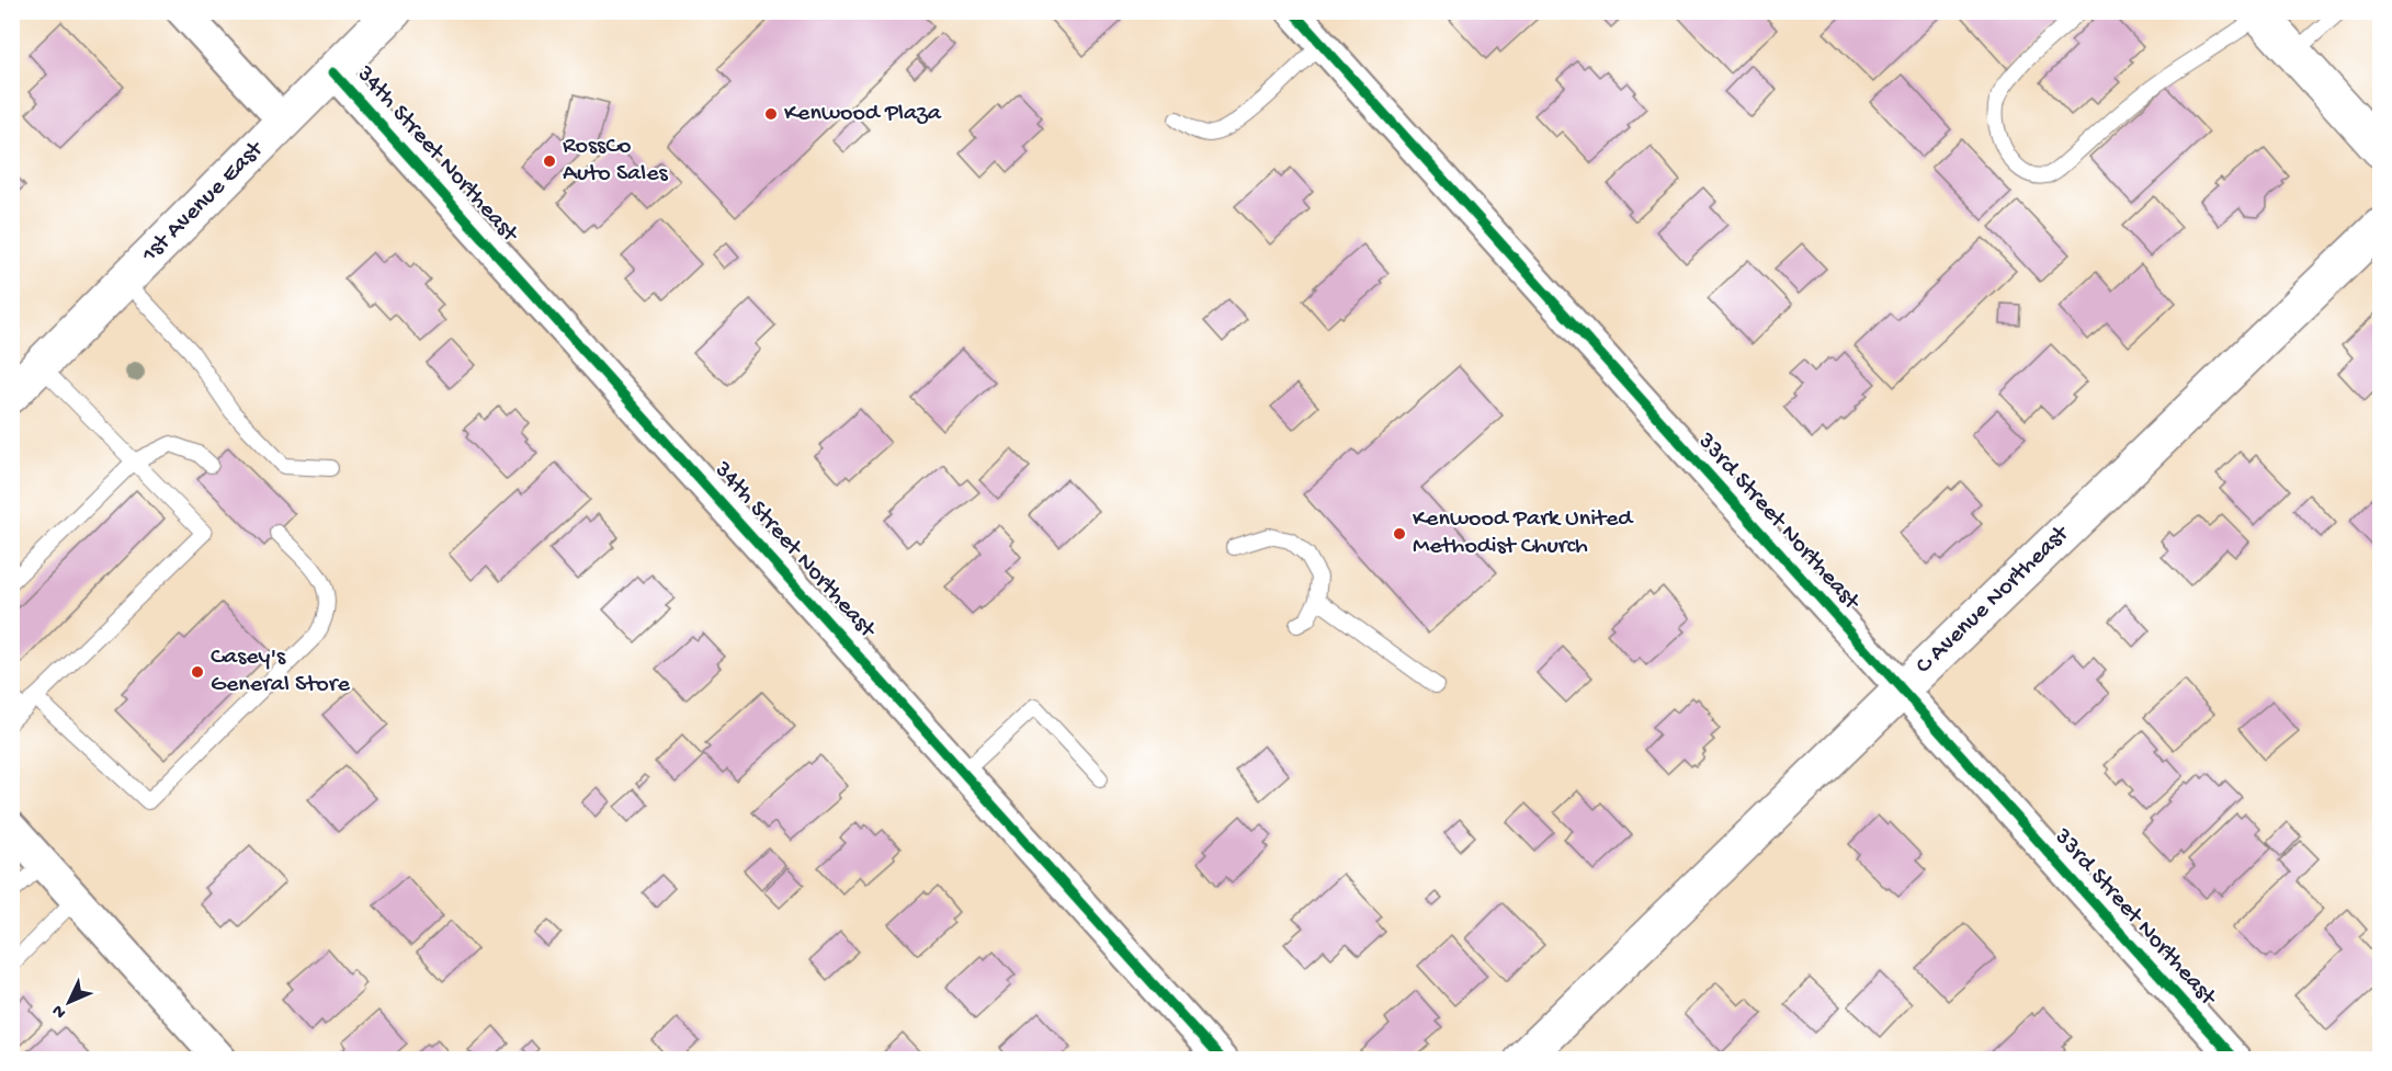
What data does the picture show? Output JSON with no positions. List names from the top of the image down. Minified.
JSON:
{"streets":{"street":["34th Street Northeast","1st Avenue East","33rd Street Northeast","C Avenue Northeast"]},"crossings":[["34th Street Northeast","1st Avenue East"],["33rd Street Northeast","C Avenue Northeast"]],"places":["Kenwood Plaza","RossCo Auto Sales","Kenwood Park United Methodist Church","Casey's General Store"],"north":"bottom left"}
